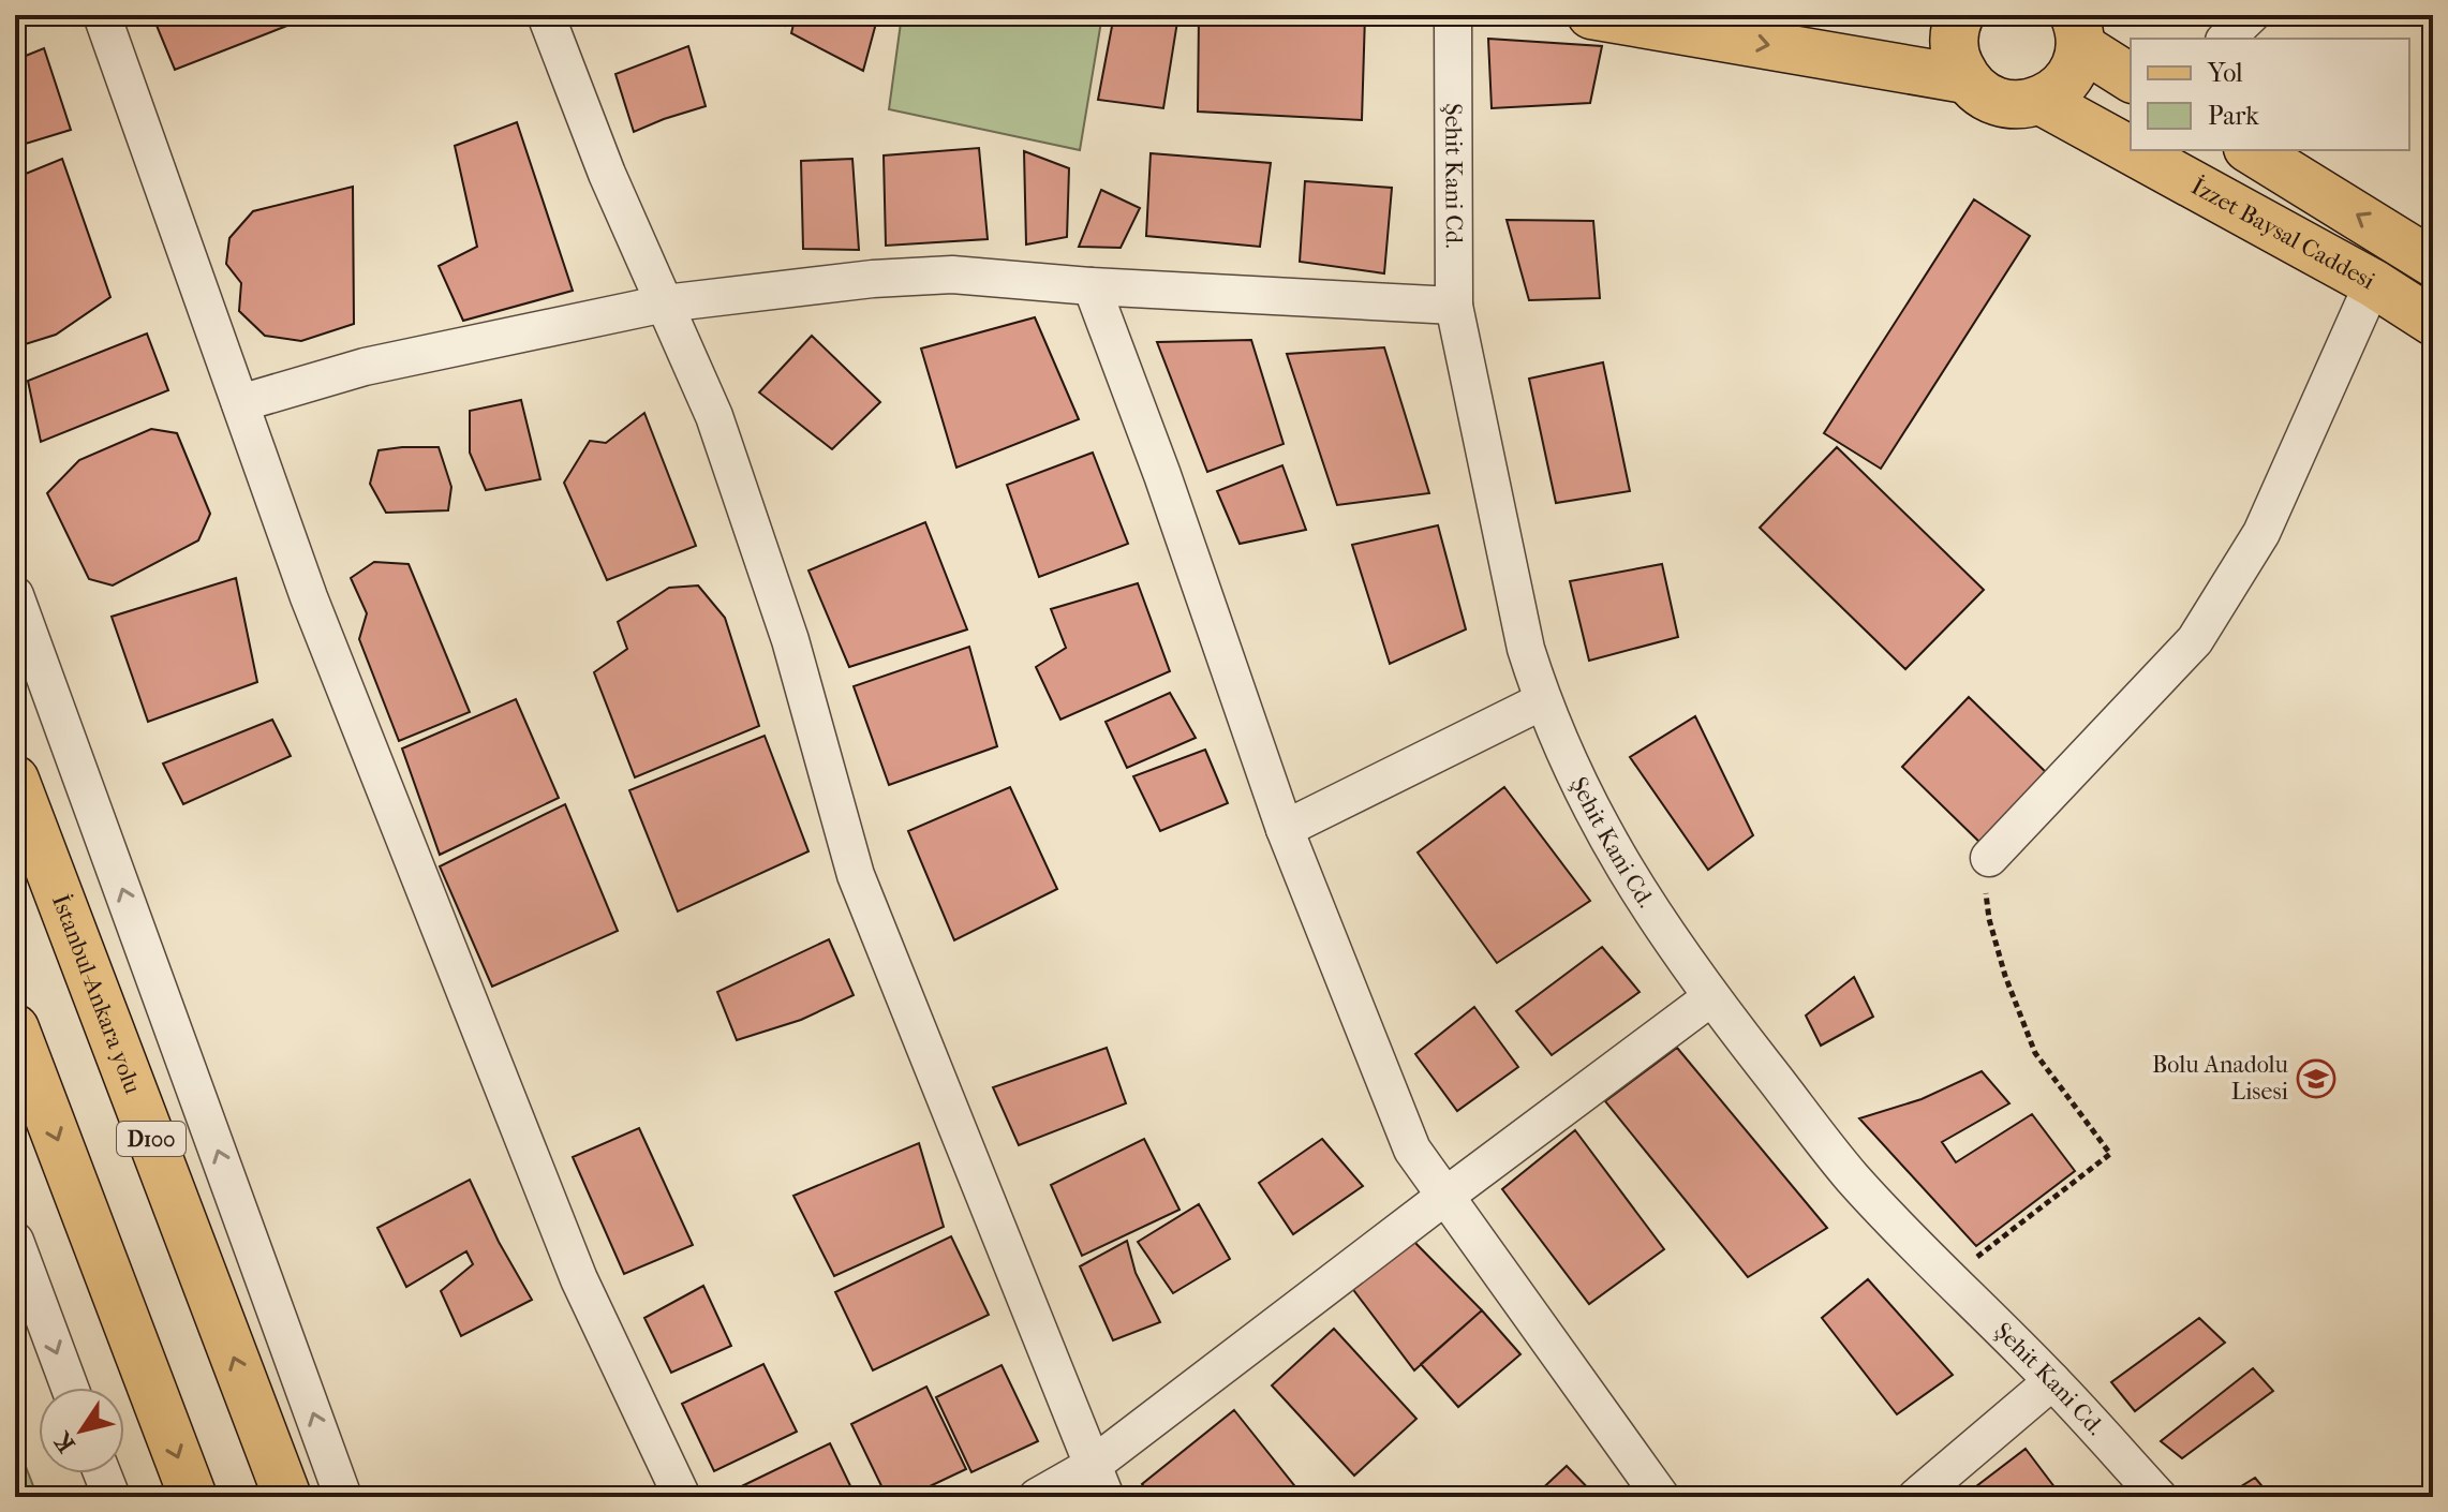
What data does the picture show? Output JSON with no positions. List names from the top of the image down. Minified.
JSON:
{"streets":{"main road":["İzzet Baysal Caddesi","İstanbul-Ankara yolu","D100"],"street":["Şehit Kani Cd."]},"places":{"school or university":["Bolu Anadolu Lisesi"]},"legend":["Yol","Park"],"north":"bottom left"}
